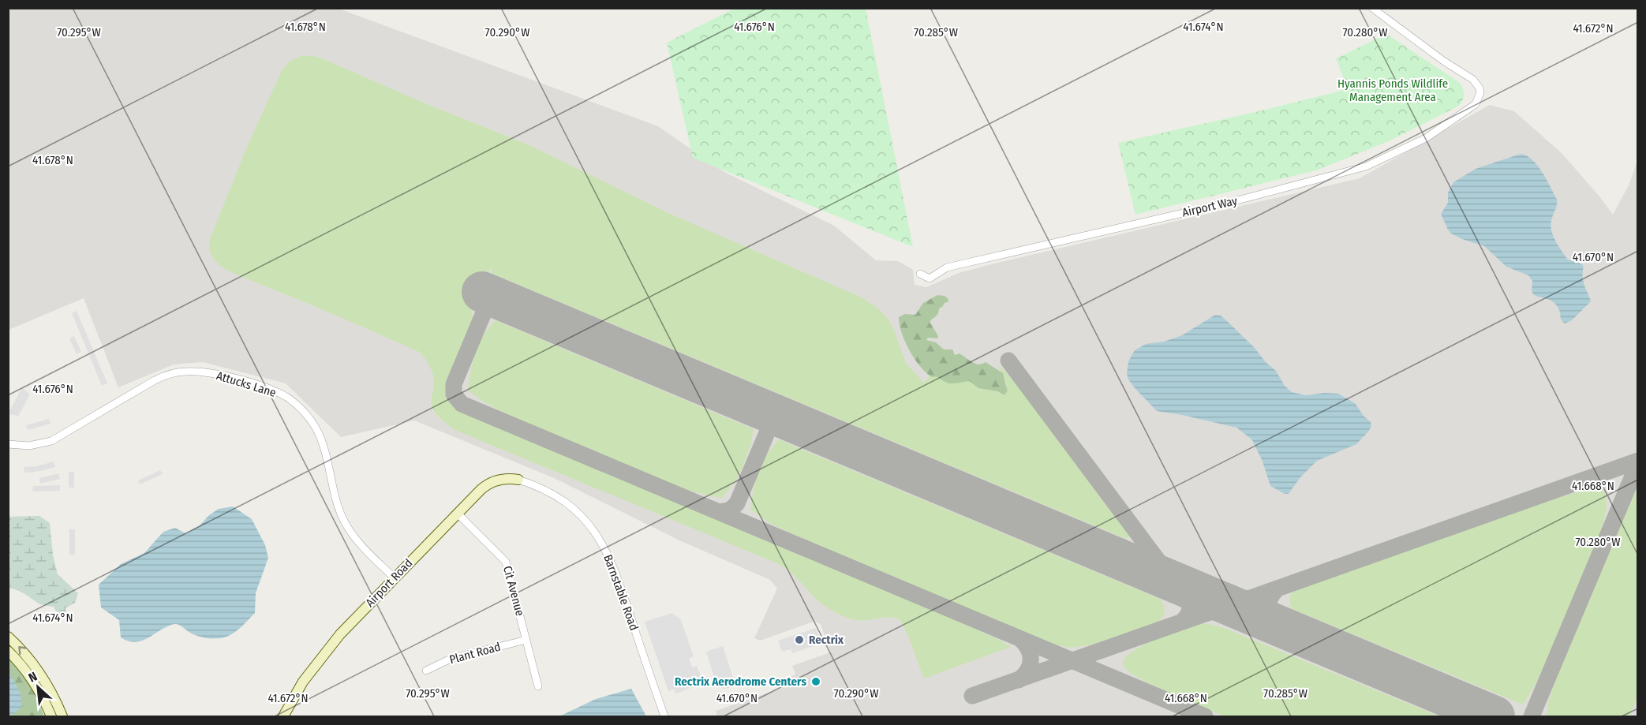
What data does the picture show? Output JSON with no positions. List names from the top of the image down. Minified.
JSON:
{"streets":{"street":["Airport Way","Attucks Lane","Airport Road","Cit Avenue","Barnstable Road","Plant Road"]},"crossings":[["Attucks Lane","Airport Road"],["Airport Road","Cit Avenue"],["Airport Road","Barnstable Road"],["Cit Avenue","Plant Road"]],"parks":["Hyannis Ponds Wildlife Management Area"],"places":["Rectrix","Rectrix Aerodrome Centers"],"north":"top left","coordinates":["41.678°N","41.676°N","41.674°N","41.672°N","70.295°W","70.290°W","70.285°W","70.280°W","41.670°N","41.668°N"]}
